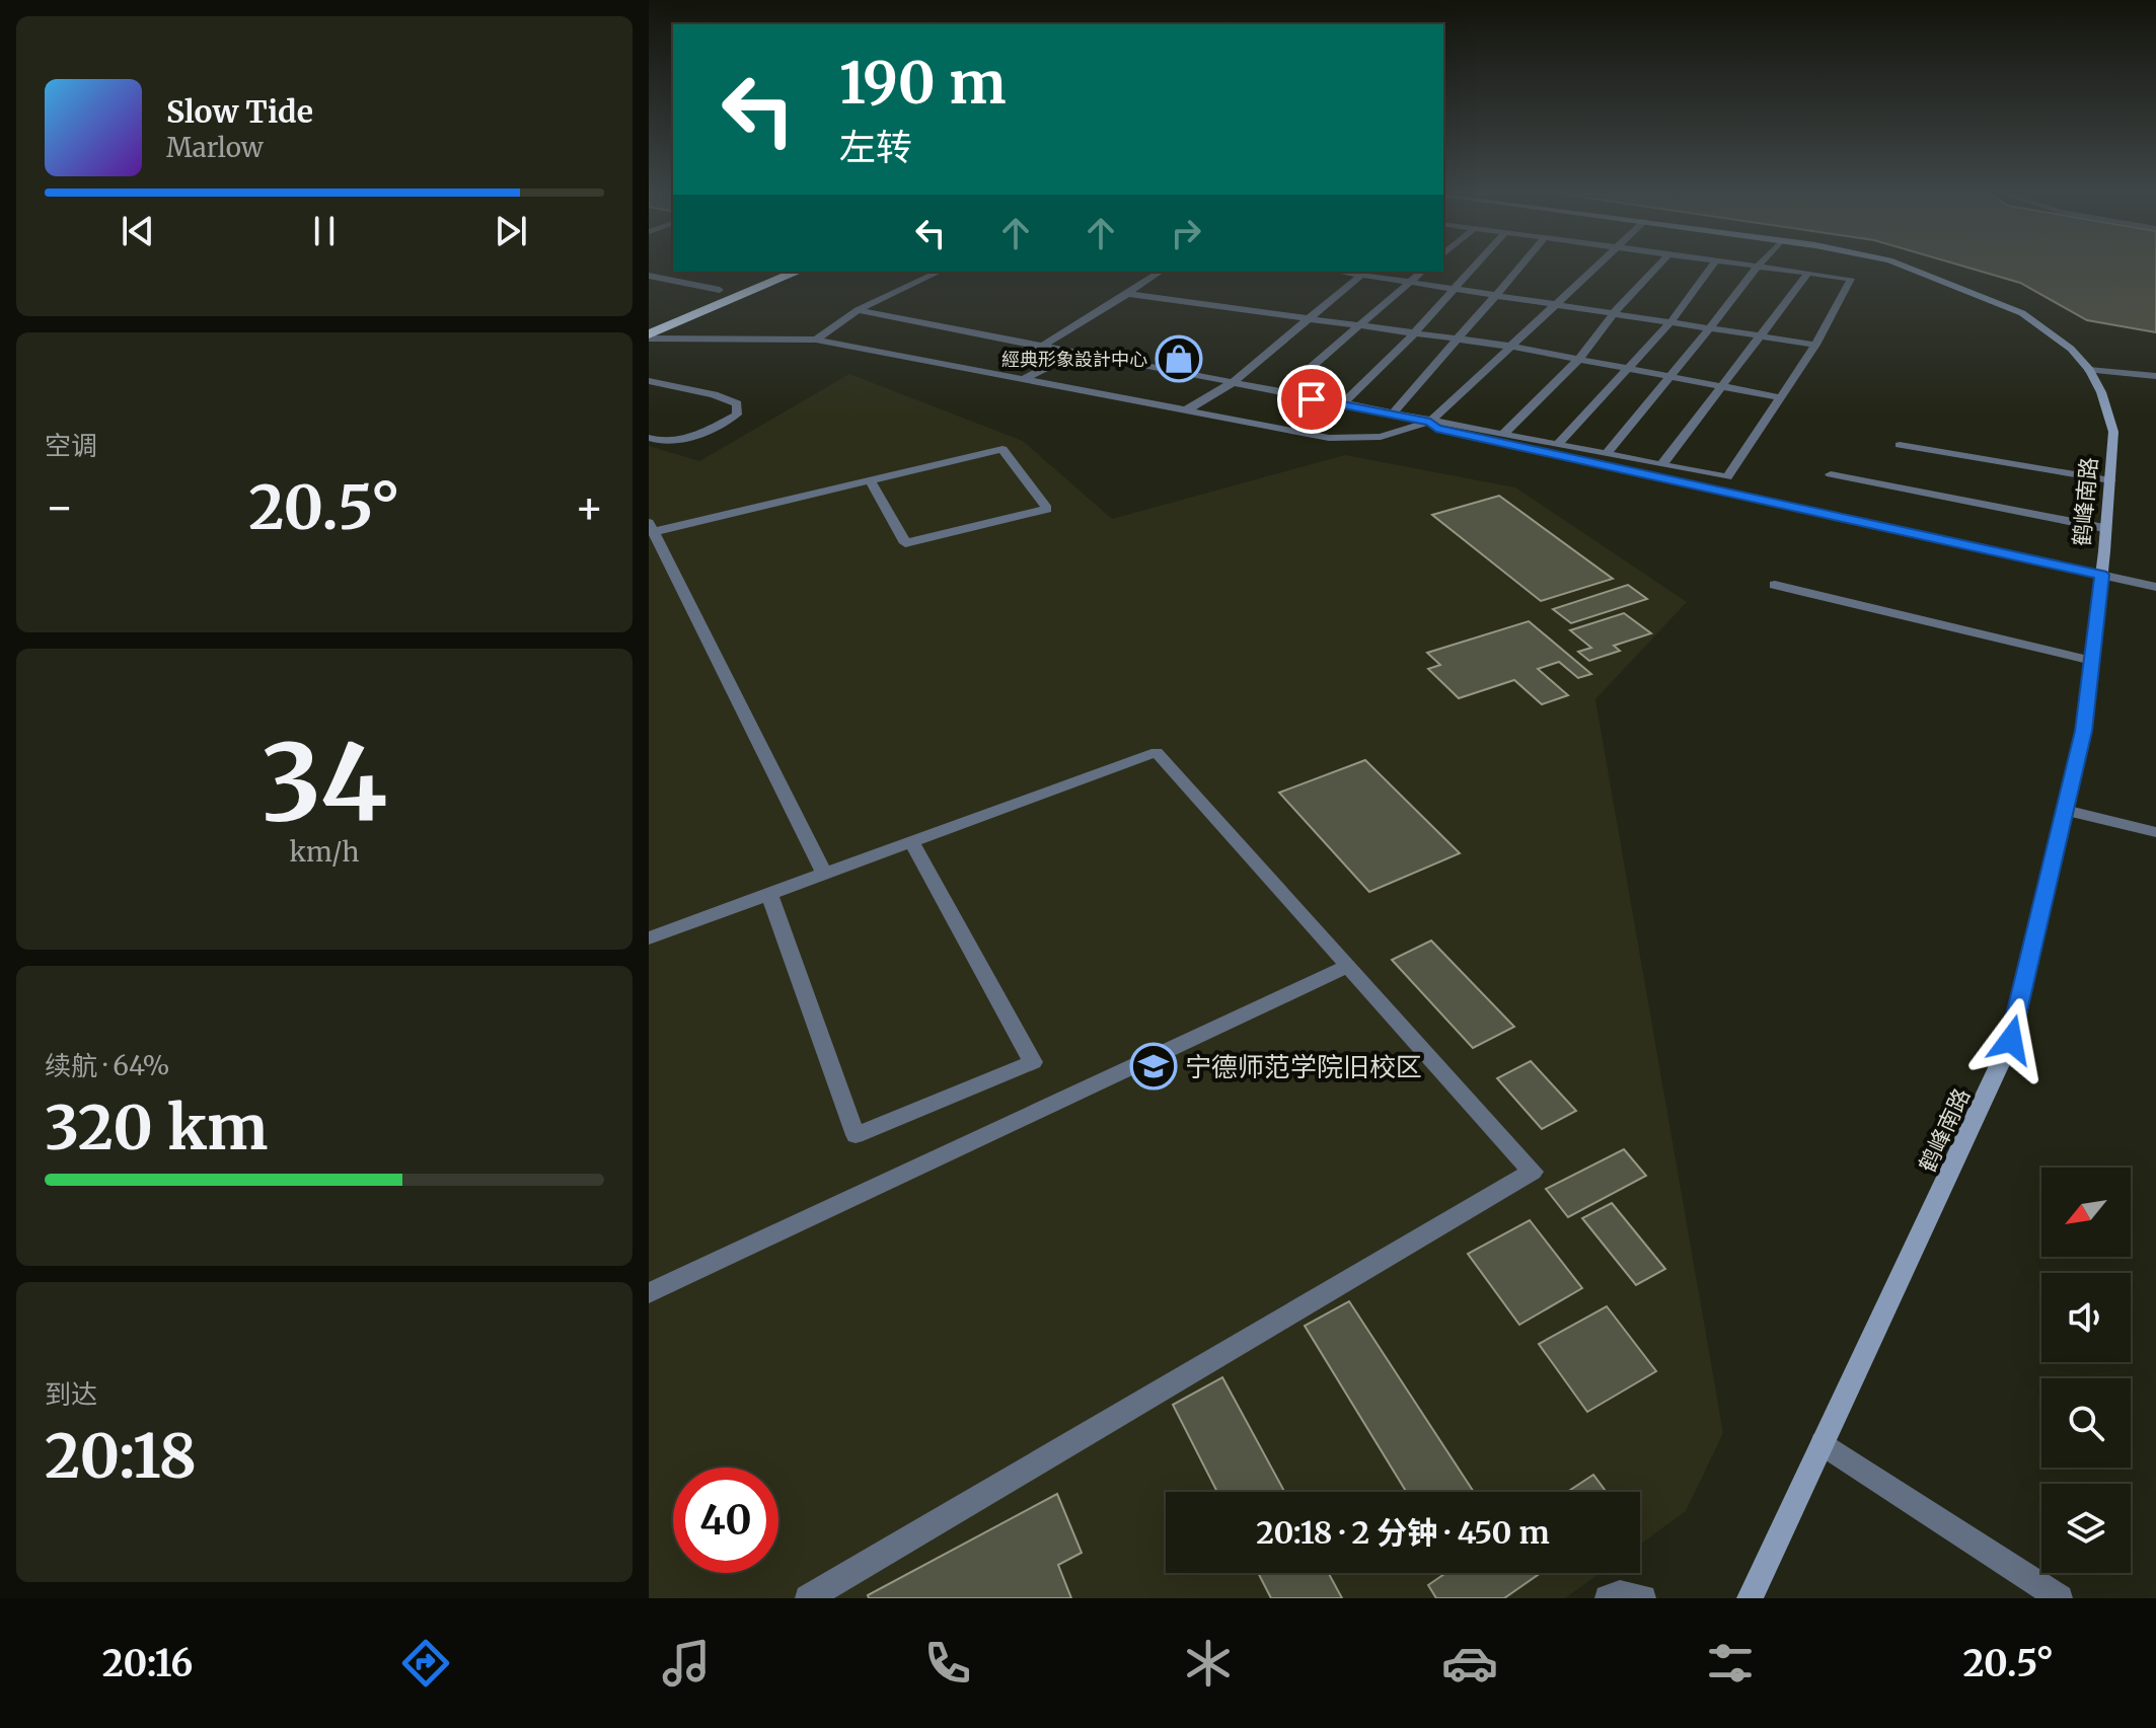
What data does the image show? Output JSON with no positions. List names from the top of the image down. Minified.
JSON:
{"streets":{"street":["鹤峰南路"]},"places":{"shop":["經典形象設計中心"],"school or university":["宁德师范学院旧校区"]},"north":"bottom left","page":{"turn":["190 m","左转"],"song":["Slow Tide","Marlow"],"tile":["空调",["34","km/h"],["续航 · 64%","320 km"],["到达","20:18"]],"heat":["−","20.5°","+"],"limit":"40","trip":"20:18 · 2 分钟 · 450 m","tabs":["20:16","20.5°"]}}
